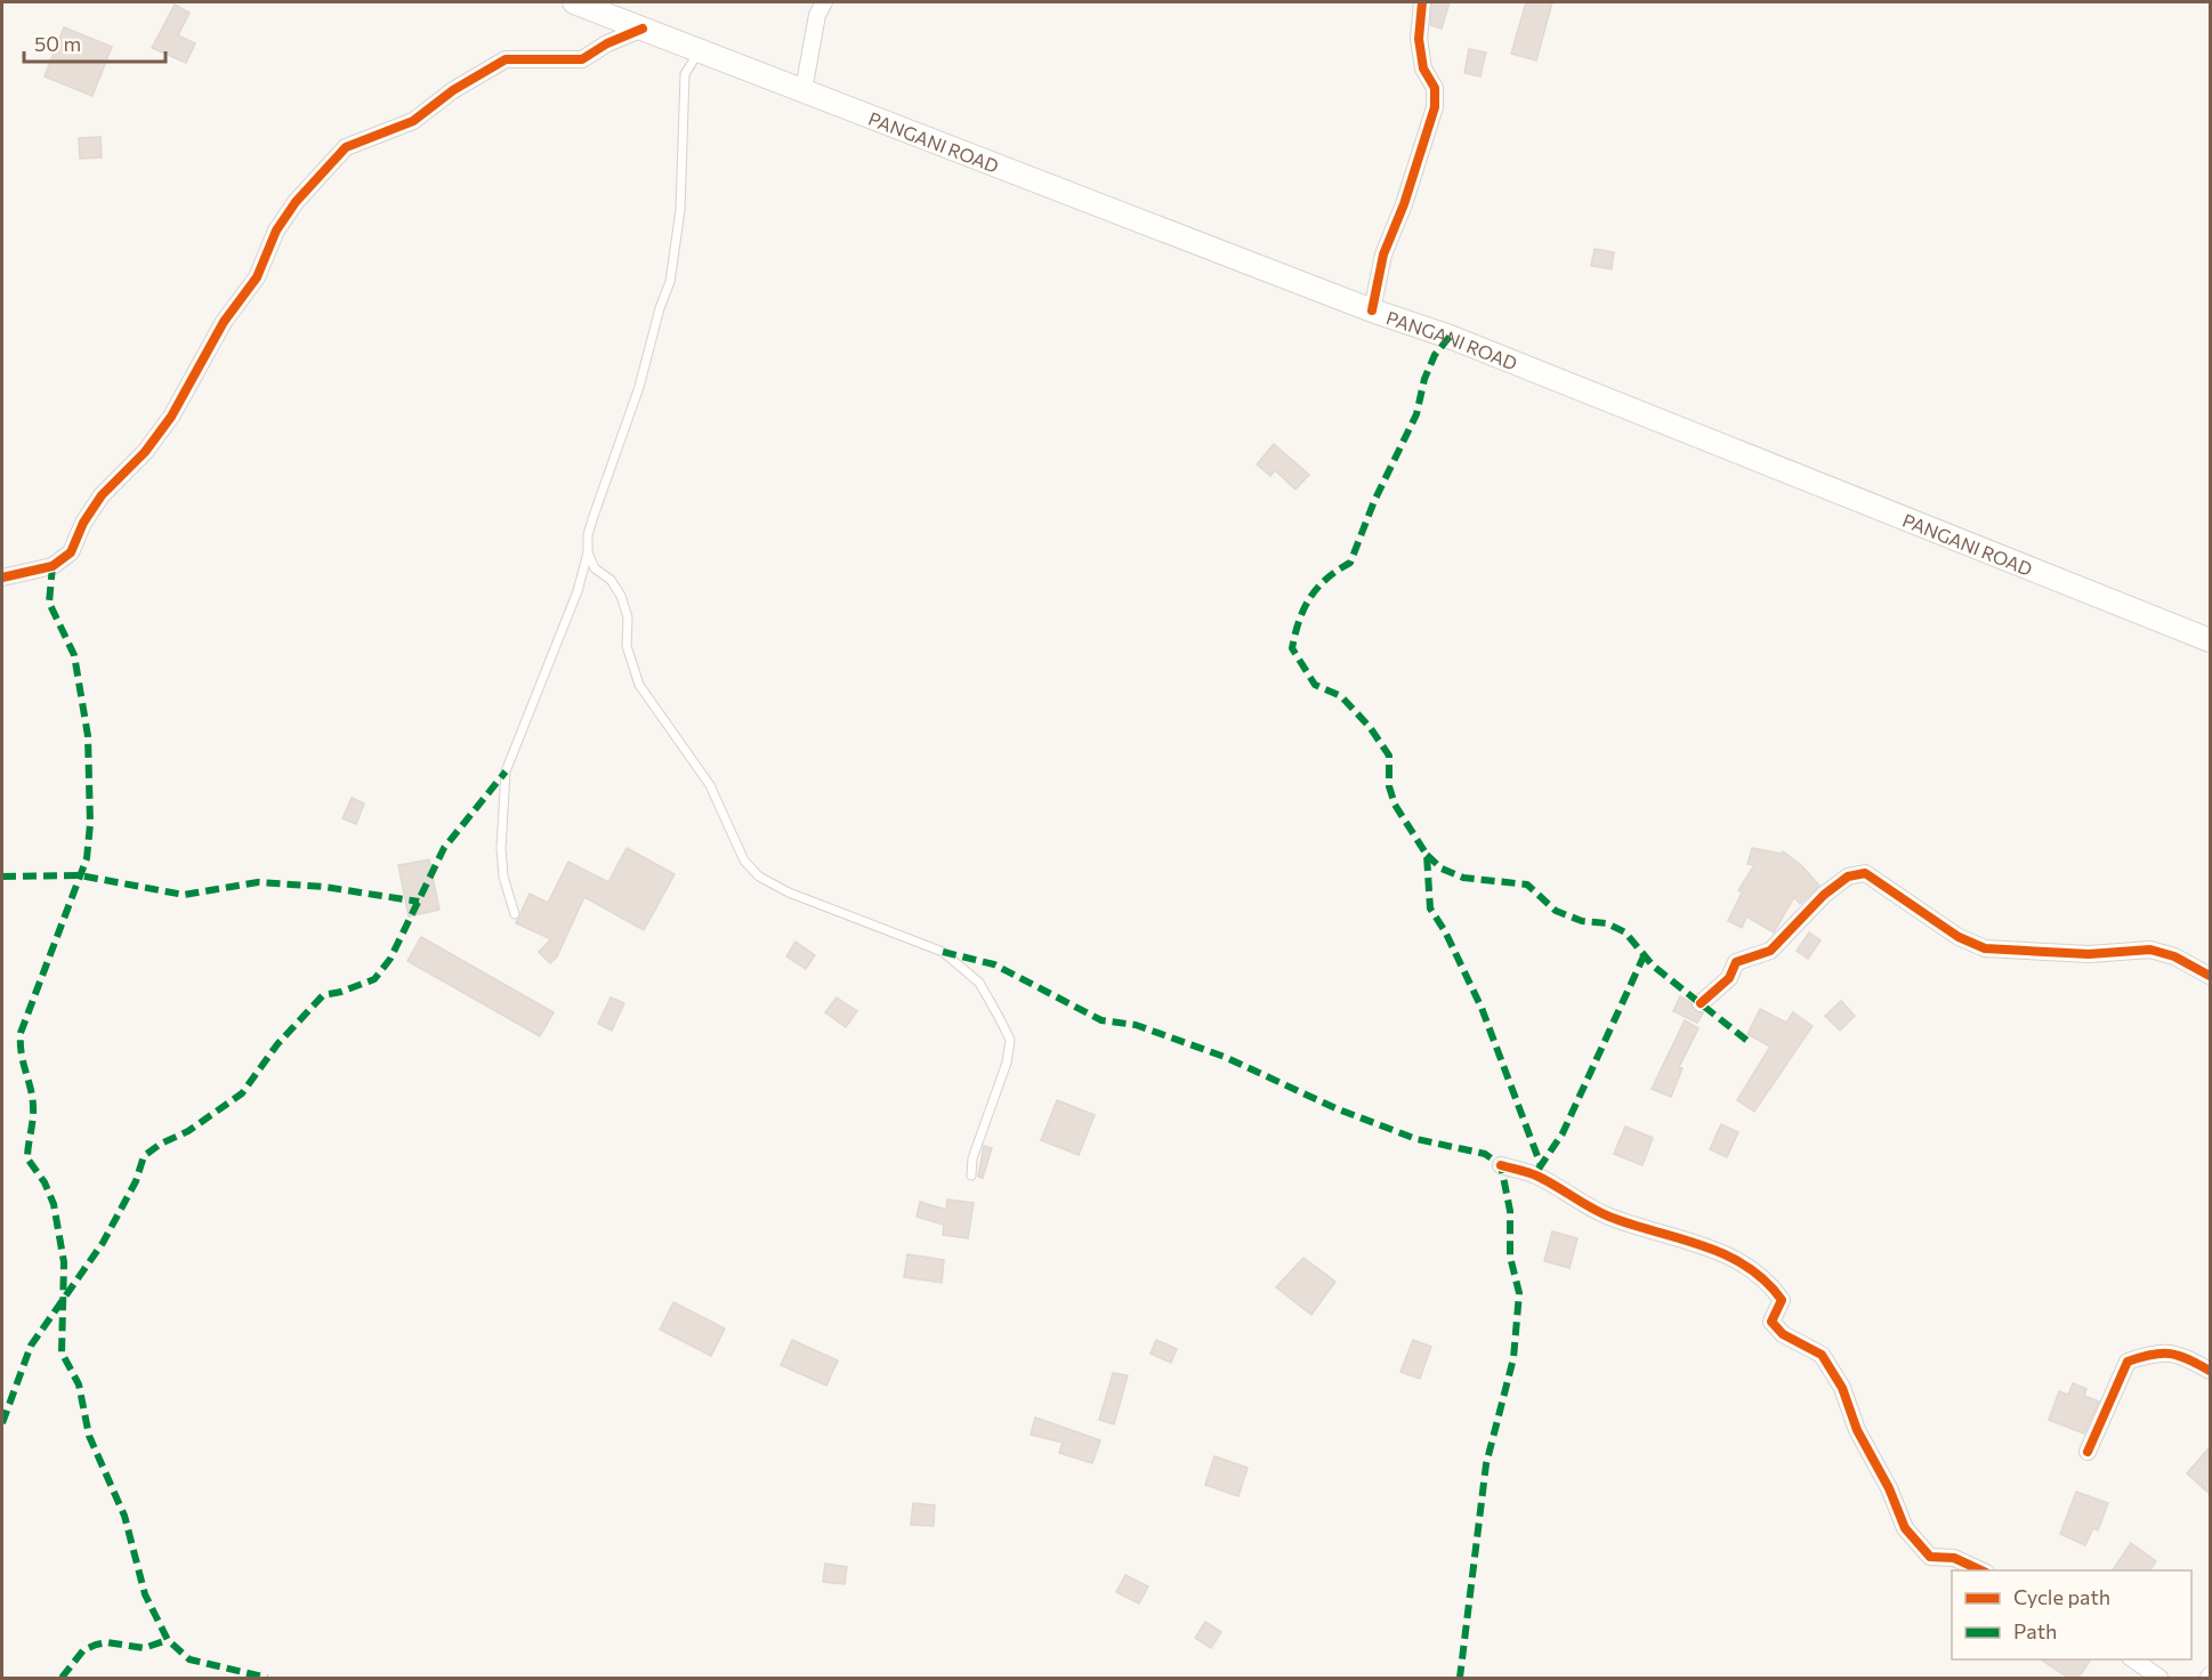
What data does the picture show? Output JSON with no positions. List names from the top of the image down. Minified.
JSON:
{"streets":{"main road":["PANGANI ROAD"]},"legend":["Cycle path","Path"],"scale_bar":"50 m"}
